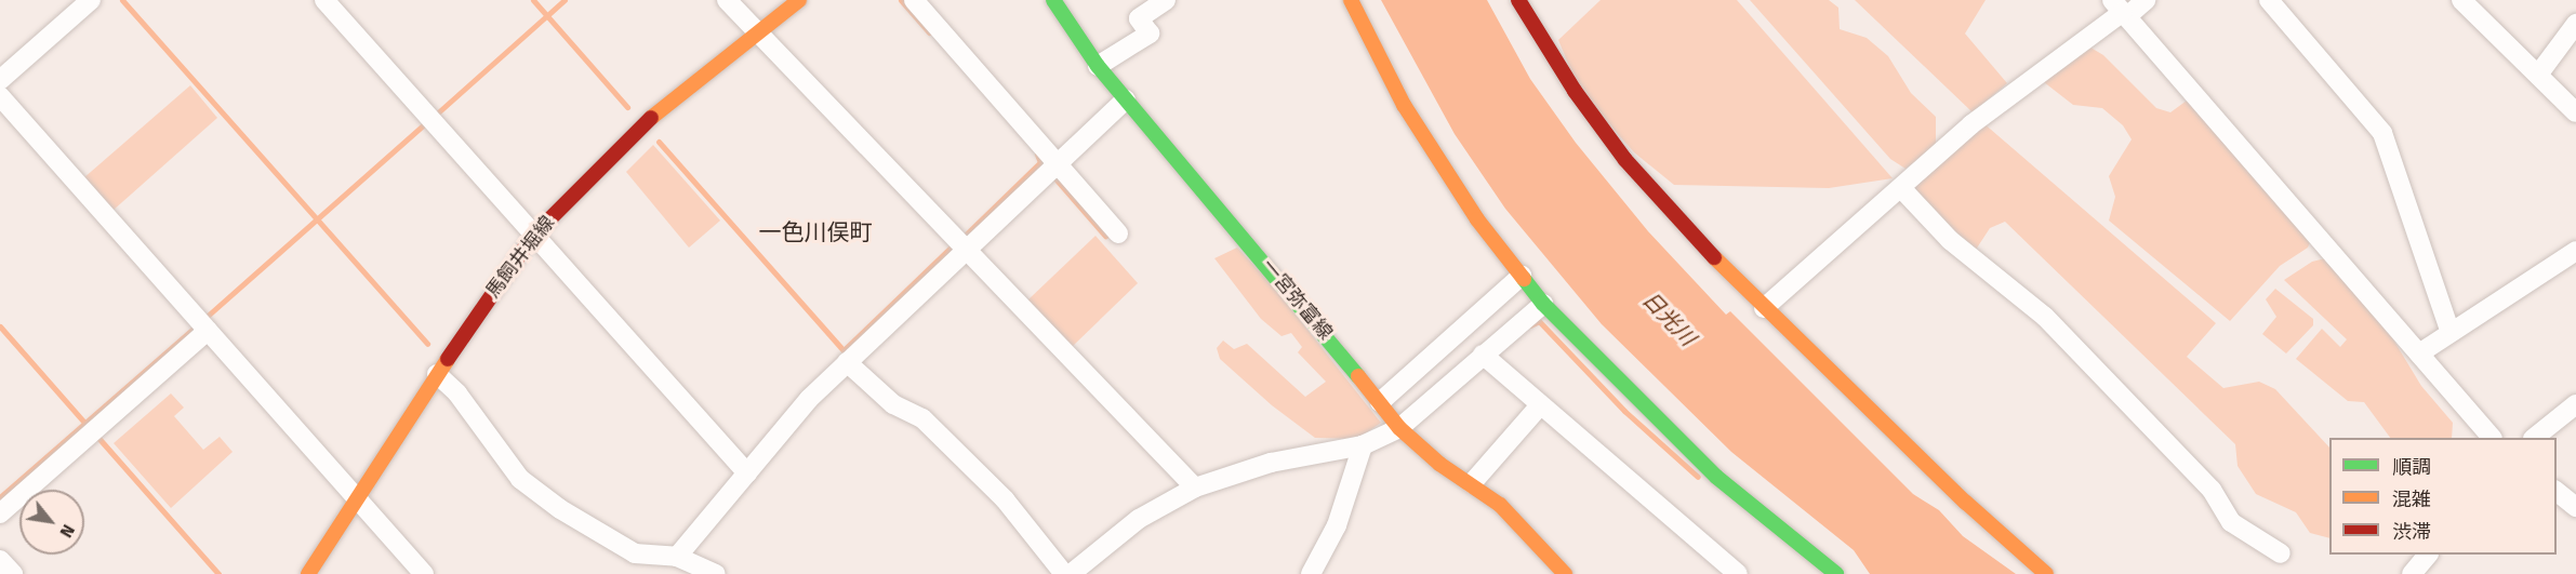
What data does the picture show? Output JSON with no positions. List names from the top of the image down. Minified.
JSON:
{"streets":{"main road":["馬飼井堀線","一宮弥富線"]},"districts":["一色川俣町"],"water":["日光川"],"legend":["順調","混雑","渋滞"],"north":"bottom right"}
